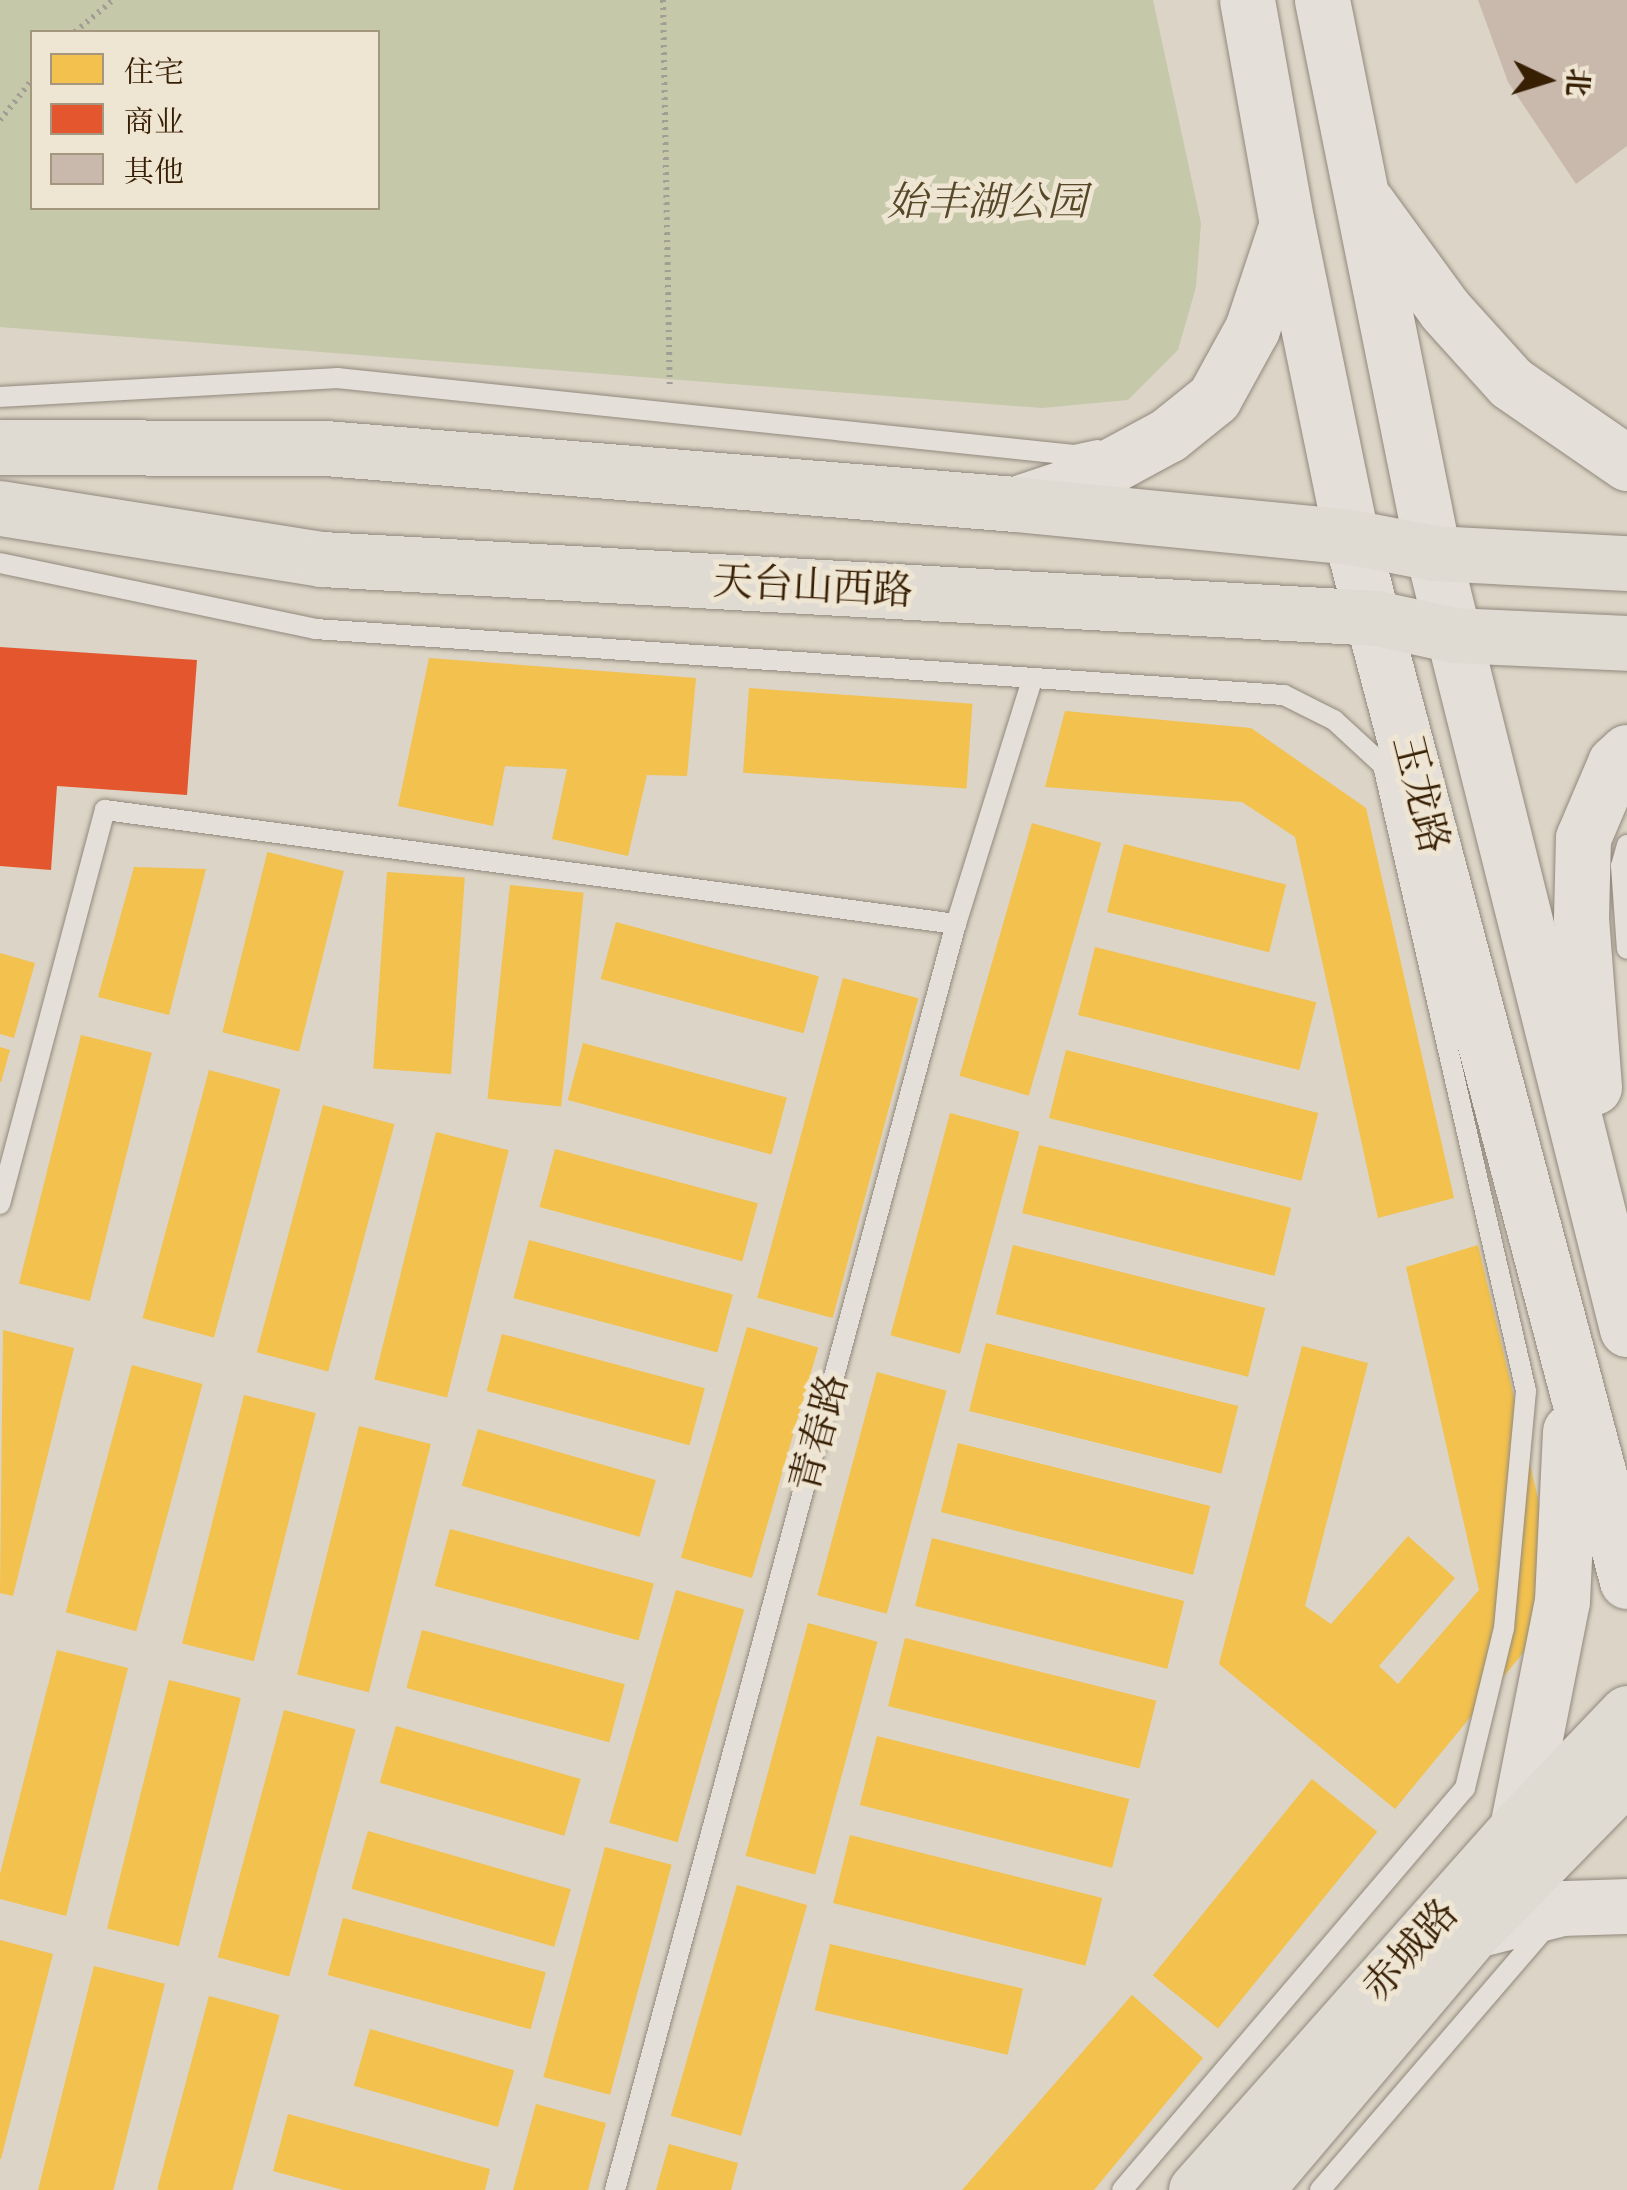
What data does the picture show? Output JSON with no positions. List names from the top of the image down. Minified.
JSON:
{"streets":{"main road":["天台山西路","玉龙路","赤城路"],"lane":["青春路"]},"crossings":[["天台山西路","玉龙路"]],"parks":["始丰湖公园"],"legend":["住宅","商业","其他"],"north":"right"}
